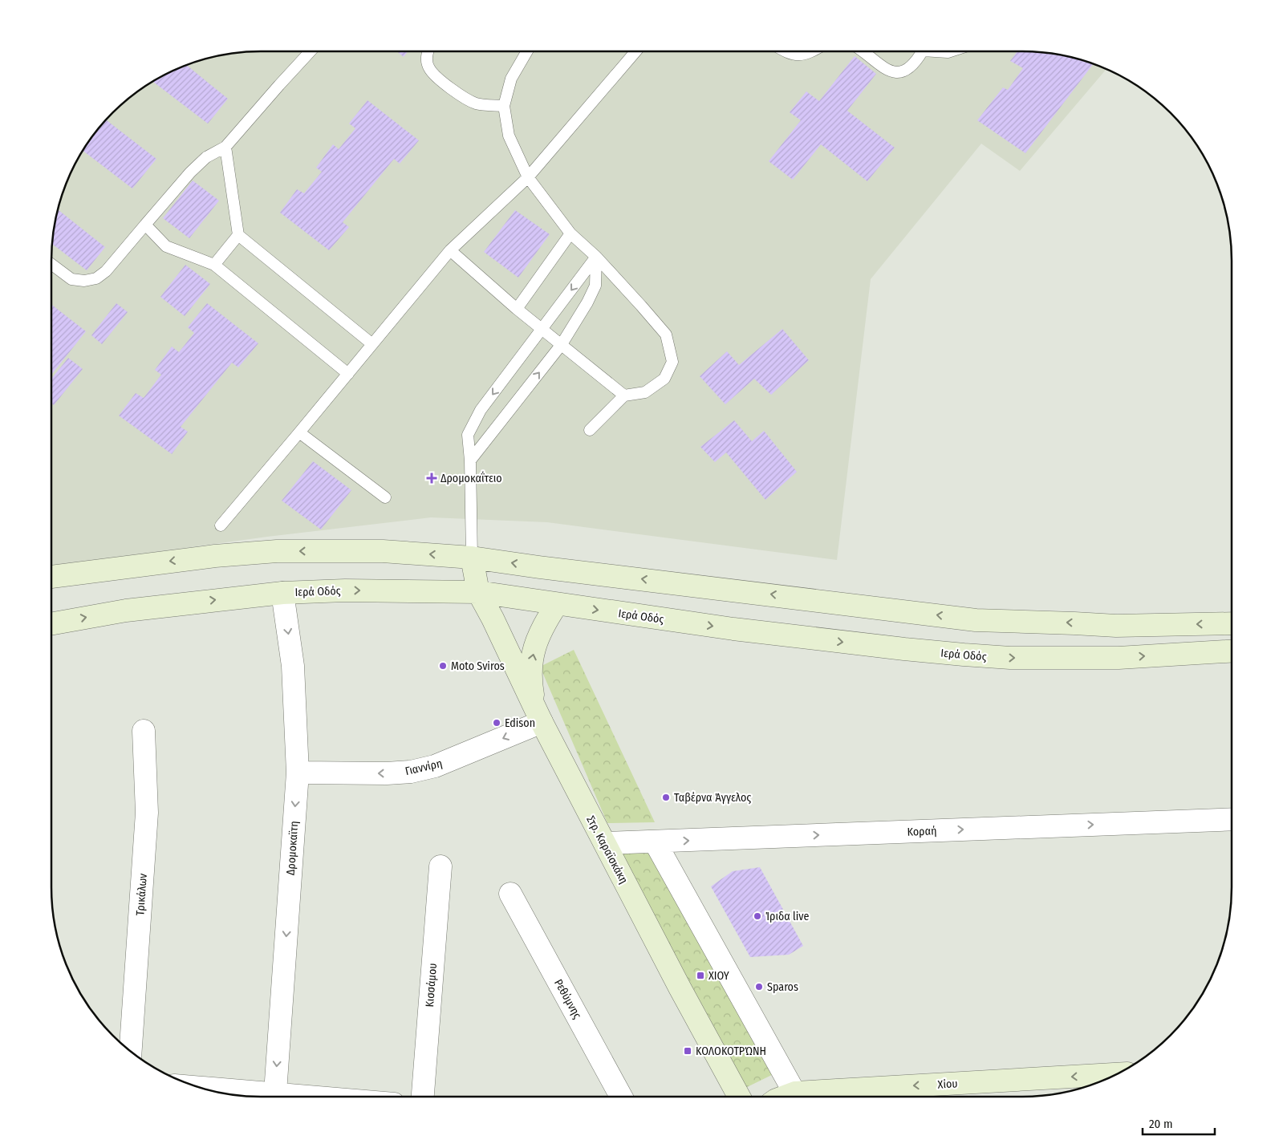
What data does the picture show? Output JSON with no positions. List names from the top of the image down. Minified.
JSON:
{"streets":{"main road":["Ιερά Οδός","Στρ. Καραϊσκάκη","Χίου"],"street":["Γιαννίρη","Κοραή","Δρομοκαϊτη","Τρικάλων","Κισσάμου","Ρεθύμνης"]},"crossings":[["Ιερά Οδός","Δρομοκαϊτη"],["Ιερά Οδός","Στρ. Καραϊσκάκη"],["Γιαννίρη","Δρομοκαϊτη"],["Γιαννίρη","Στρ. Καραϊσκάκη"],["Κοραή","Στρ. Καραϊσκάκη"]],"one_way":["Γιαννίρη","Κοραή","Δρομοκαϊτη","Χίου"],"places":{"health":["Δρομοκαΐτειο"],"other":["Moto Sviros","Edison","Ταβέρνα Άγγελος","Ίριδα live","Sparos"],"transit":["ΧΙΟΥ","ΚΟΛΟΚΟΤΡΏΝΗ"]},"scale_bar":"20 m"}
